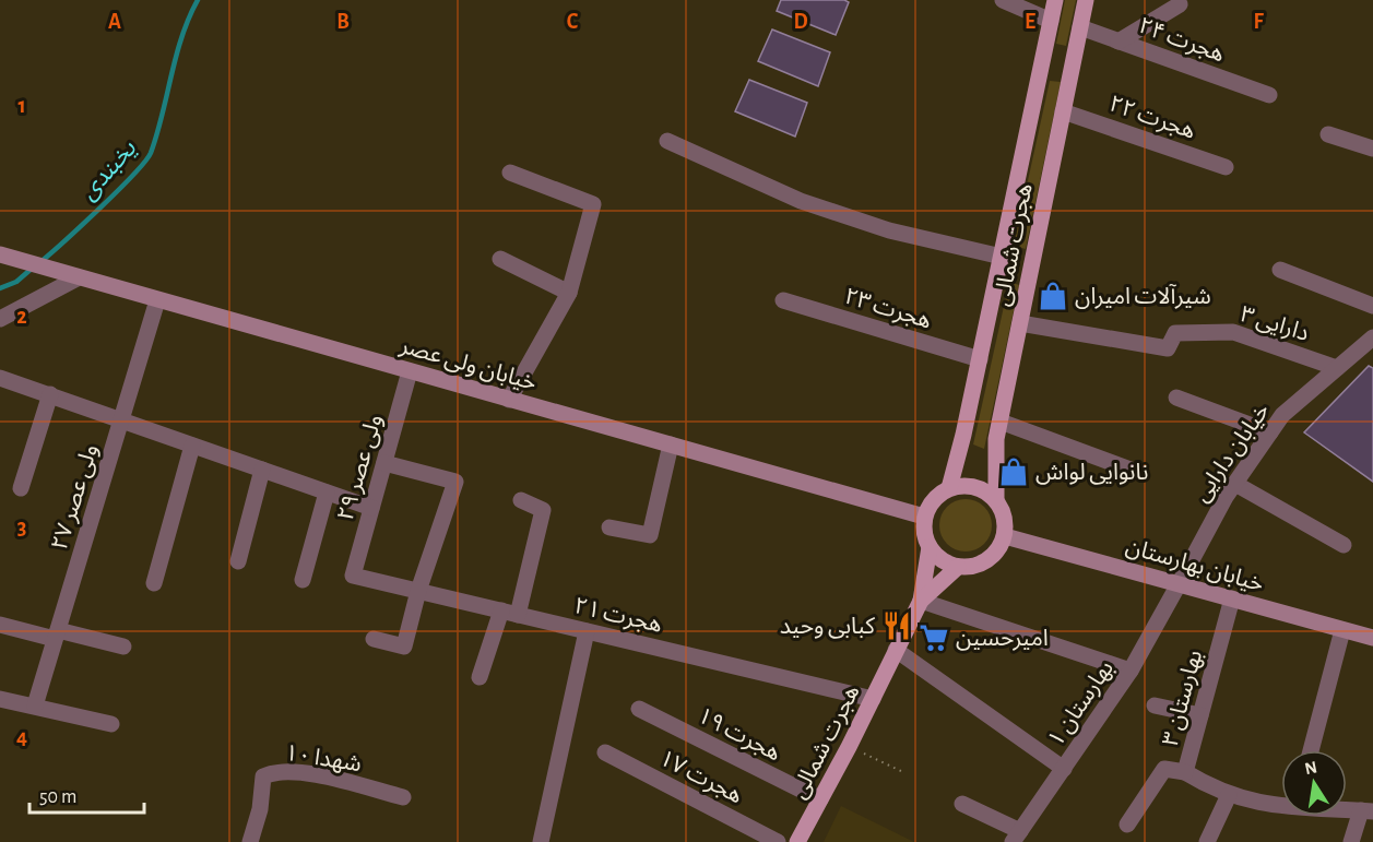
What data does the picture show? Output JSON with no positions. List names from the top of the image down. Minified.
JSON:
{"streets":{"main road":["هجرت شمالی","خیابان ولی عصر","خیابان بهارستان"],"street":["هجرت ۲۴","هجرت ۲۲","هجرت ۲۳","دارایی ۳","خیابان دارایی","ولی عصر ۲۹","ولی عصر ۲۷","هجرت ۲۱","بهارستان ۳","بهارستان ۱","هجرت ۱۹","شهدا ۱۰","هجرت ۱۷"]},"crossings":[["هجرت ۲۴","هجرت شمالی"],["هجرت ۲۲","هجرت شمالی"],["هجرت شمالی","هجرت ۲۳"],["هجرت شمالی","دارایی ۳"],["هجرت شمالی","خیابان ولی عصر"],["هجرت شمالی","خیابان بهارستان"],["هجرت شمالی","هجرت ۲۱"],["هجرت شمالی","هجرت ۱۹"],["دارایی ۳","خیابان دارایی"],["خیابان ولی عصر","ولی عصر ۲۹"],["خیابان ولی عصر","ولی عصر ۲۷"],["خیابان ولی عصر","خیابان بهارستان"],["خیابان دارایی","خیابان بهارستان"],["خیابان دارایی","بهارستان ۱"],["ولی عصر ۲۹","هجرت ۲۱"],["خیابان بهارستان","بهارستان ۳"],["خیابان بهارستان","بهارستان ۱"]],"water":["یخبندی"],"places":{"shop":["شیرآلات امیران","نانوایی لواش"],"restaurant":["کبابی وحید"],"supermarket":["امیرحسین"]},"scale_bar":"50 m","north":"top","grid":{"columns":["A","B","C","D","E","F"],"rows":["1","2","3","4"]}}
